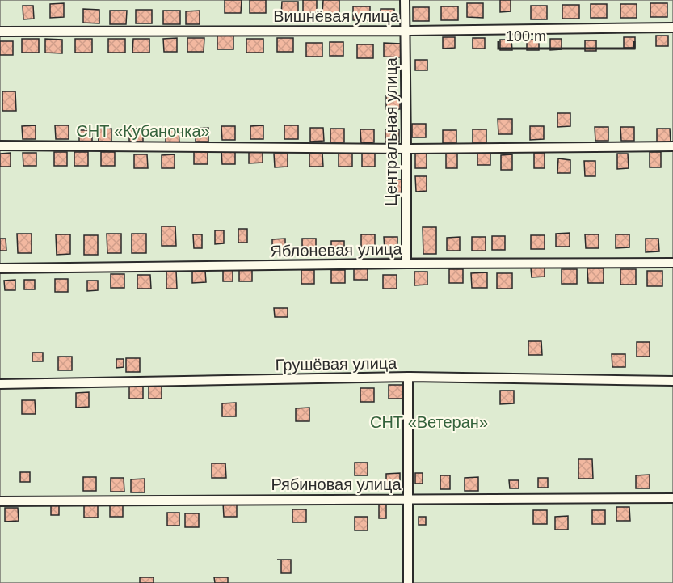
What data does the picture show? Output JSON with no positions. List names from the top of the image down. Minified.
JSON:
{"streets":{"street":["Вишнёвая улица","Центральная улица","Яблоневая улица","Грушёвая улица","Рябиновая улица"]},"crossings":[["Вишнёвая улица","Центральная улица"],["Центральная улица","Яблоневая улица"]],"parks":["СНТ «Кубаночка»","СНТ «Ветеран»"],"scale_bar":"100 m"}
